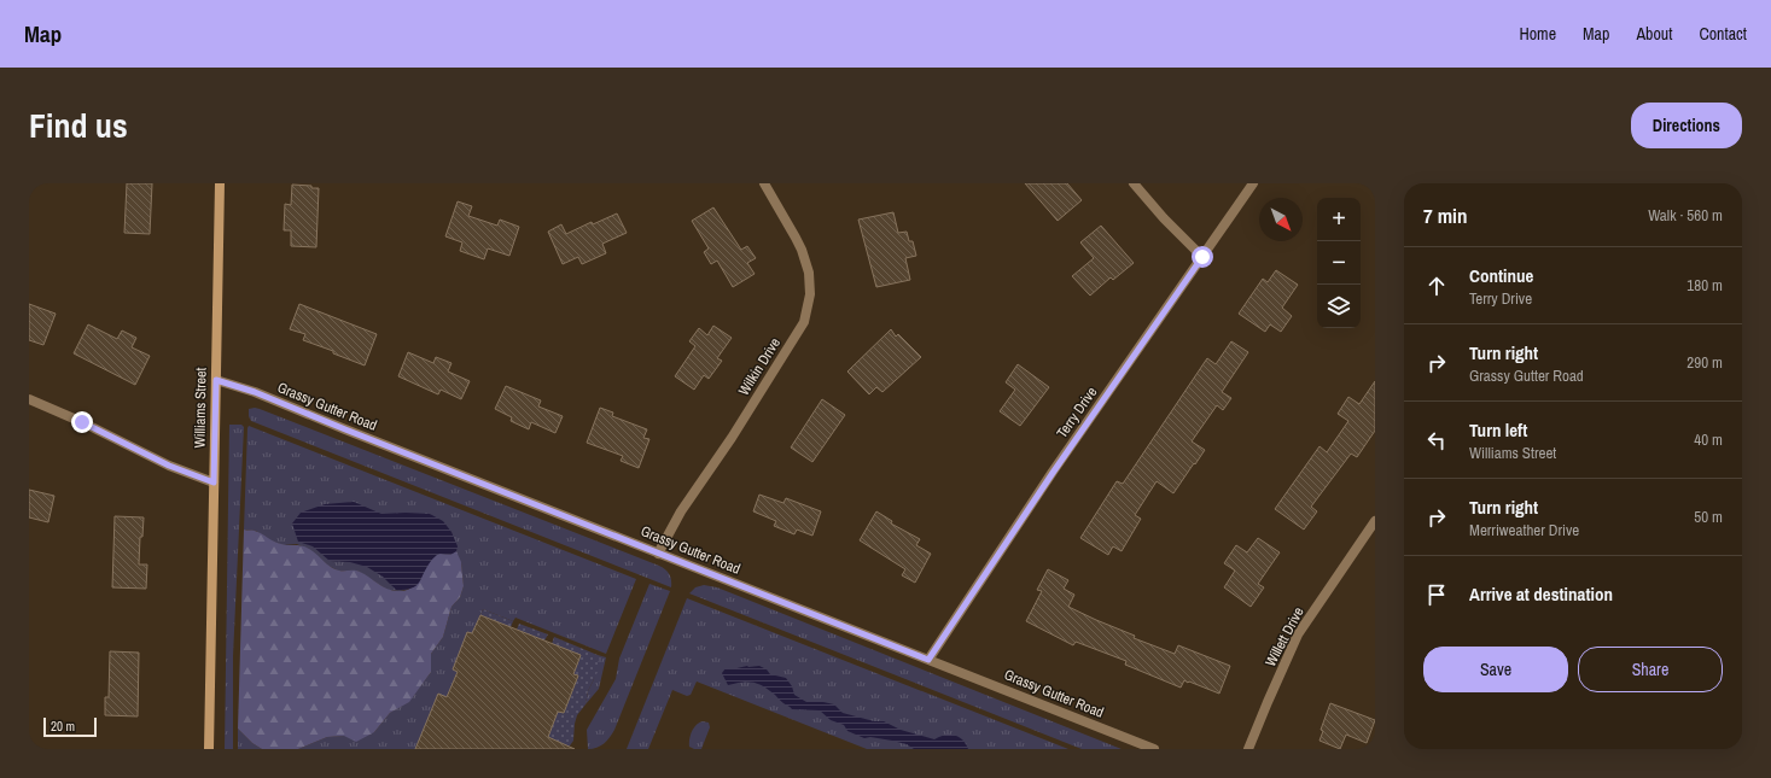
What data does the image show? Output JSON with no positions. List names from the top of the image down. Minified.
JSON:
{"streets":{"main road":["Williams Street"],"street":["Wilkin Drive","Grassy Gutter Road","Terry Drive","Willett Drive"]},"crossings":[["Wilkin Drive","Grassy Gutter Road"],["Grassy Gutter Road","Williams Street"],["Grassy Gutter Road","Terry Drive"]],"scale_bar":"20 m","north":"bottom right","page":{"header":"Map","nav":["Home","Map","About","Contact"],"title":"Find us","buttons":["Directions",["Save","Share"]],"heading":["7 min","Walk · 560 m"],"map_buttons":["+","−"],"list":[["Continue","Terry Drive","180 m"],["Turn right","Grassy Gutter Road","290 m"],["Turn left","Williams Street","40 m"],["Turn right","Merriweather Drive","50 m"],"Arrive at destination"],"scale":"20 m"}}
